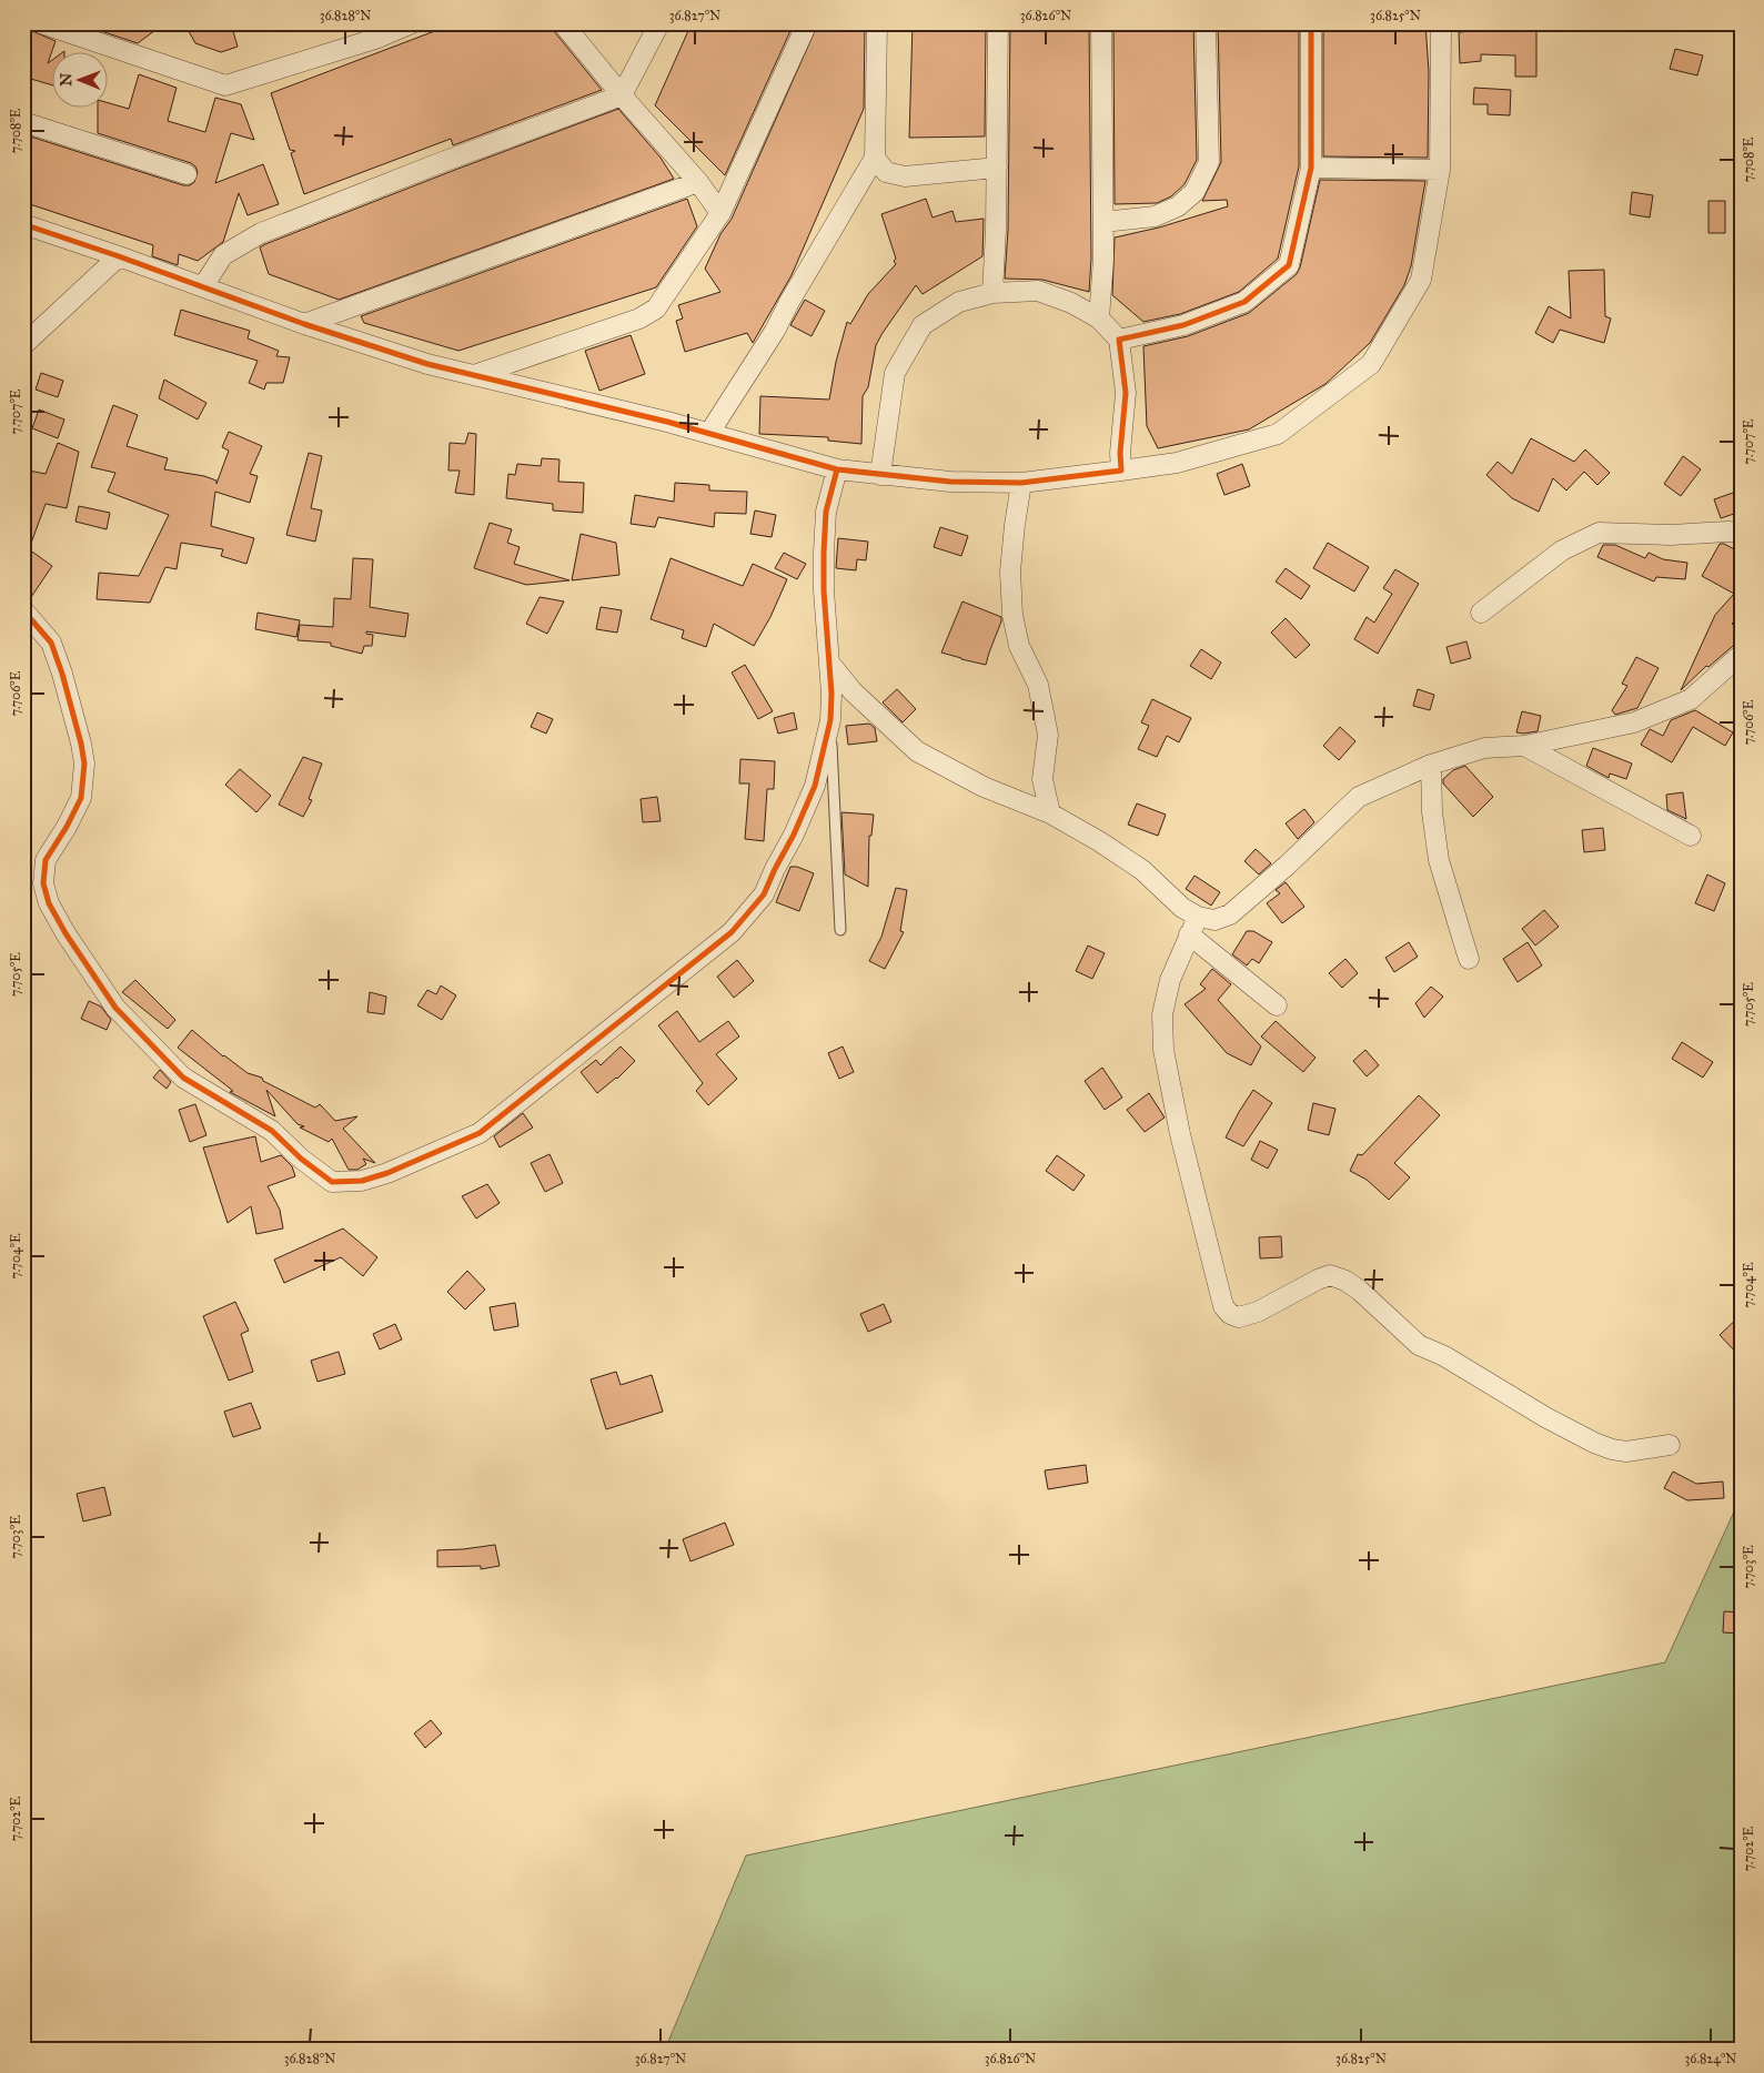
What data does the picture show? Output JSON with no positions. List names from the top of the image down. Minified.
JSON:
{"north":"left","coordinates":["36.828°N","36.827°N","36.826°N","36.825°N","7.708°E","7.707°E","7.706°E","7.705°E","7.704°E","7.703°E","7.702°E","36.824°N"]}
